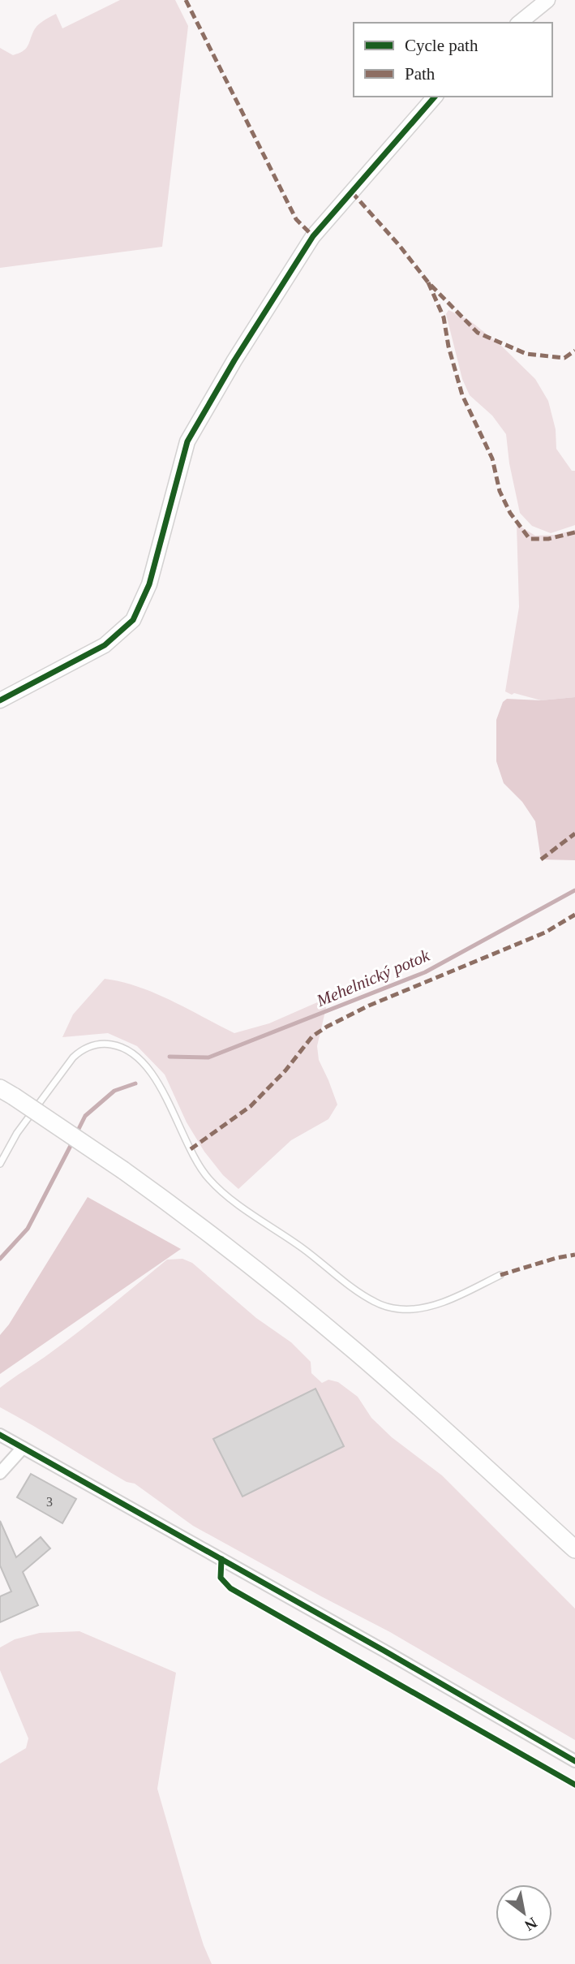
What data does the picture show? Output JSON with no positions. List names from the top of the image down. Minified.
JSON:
{"water":["Mehelnický potok"],"house_numbers":["3"],"legend":["Cycle path","Path"],"north":"bottom right"}
